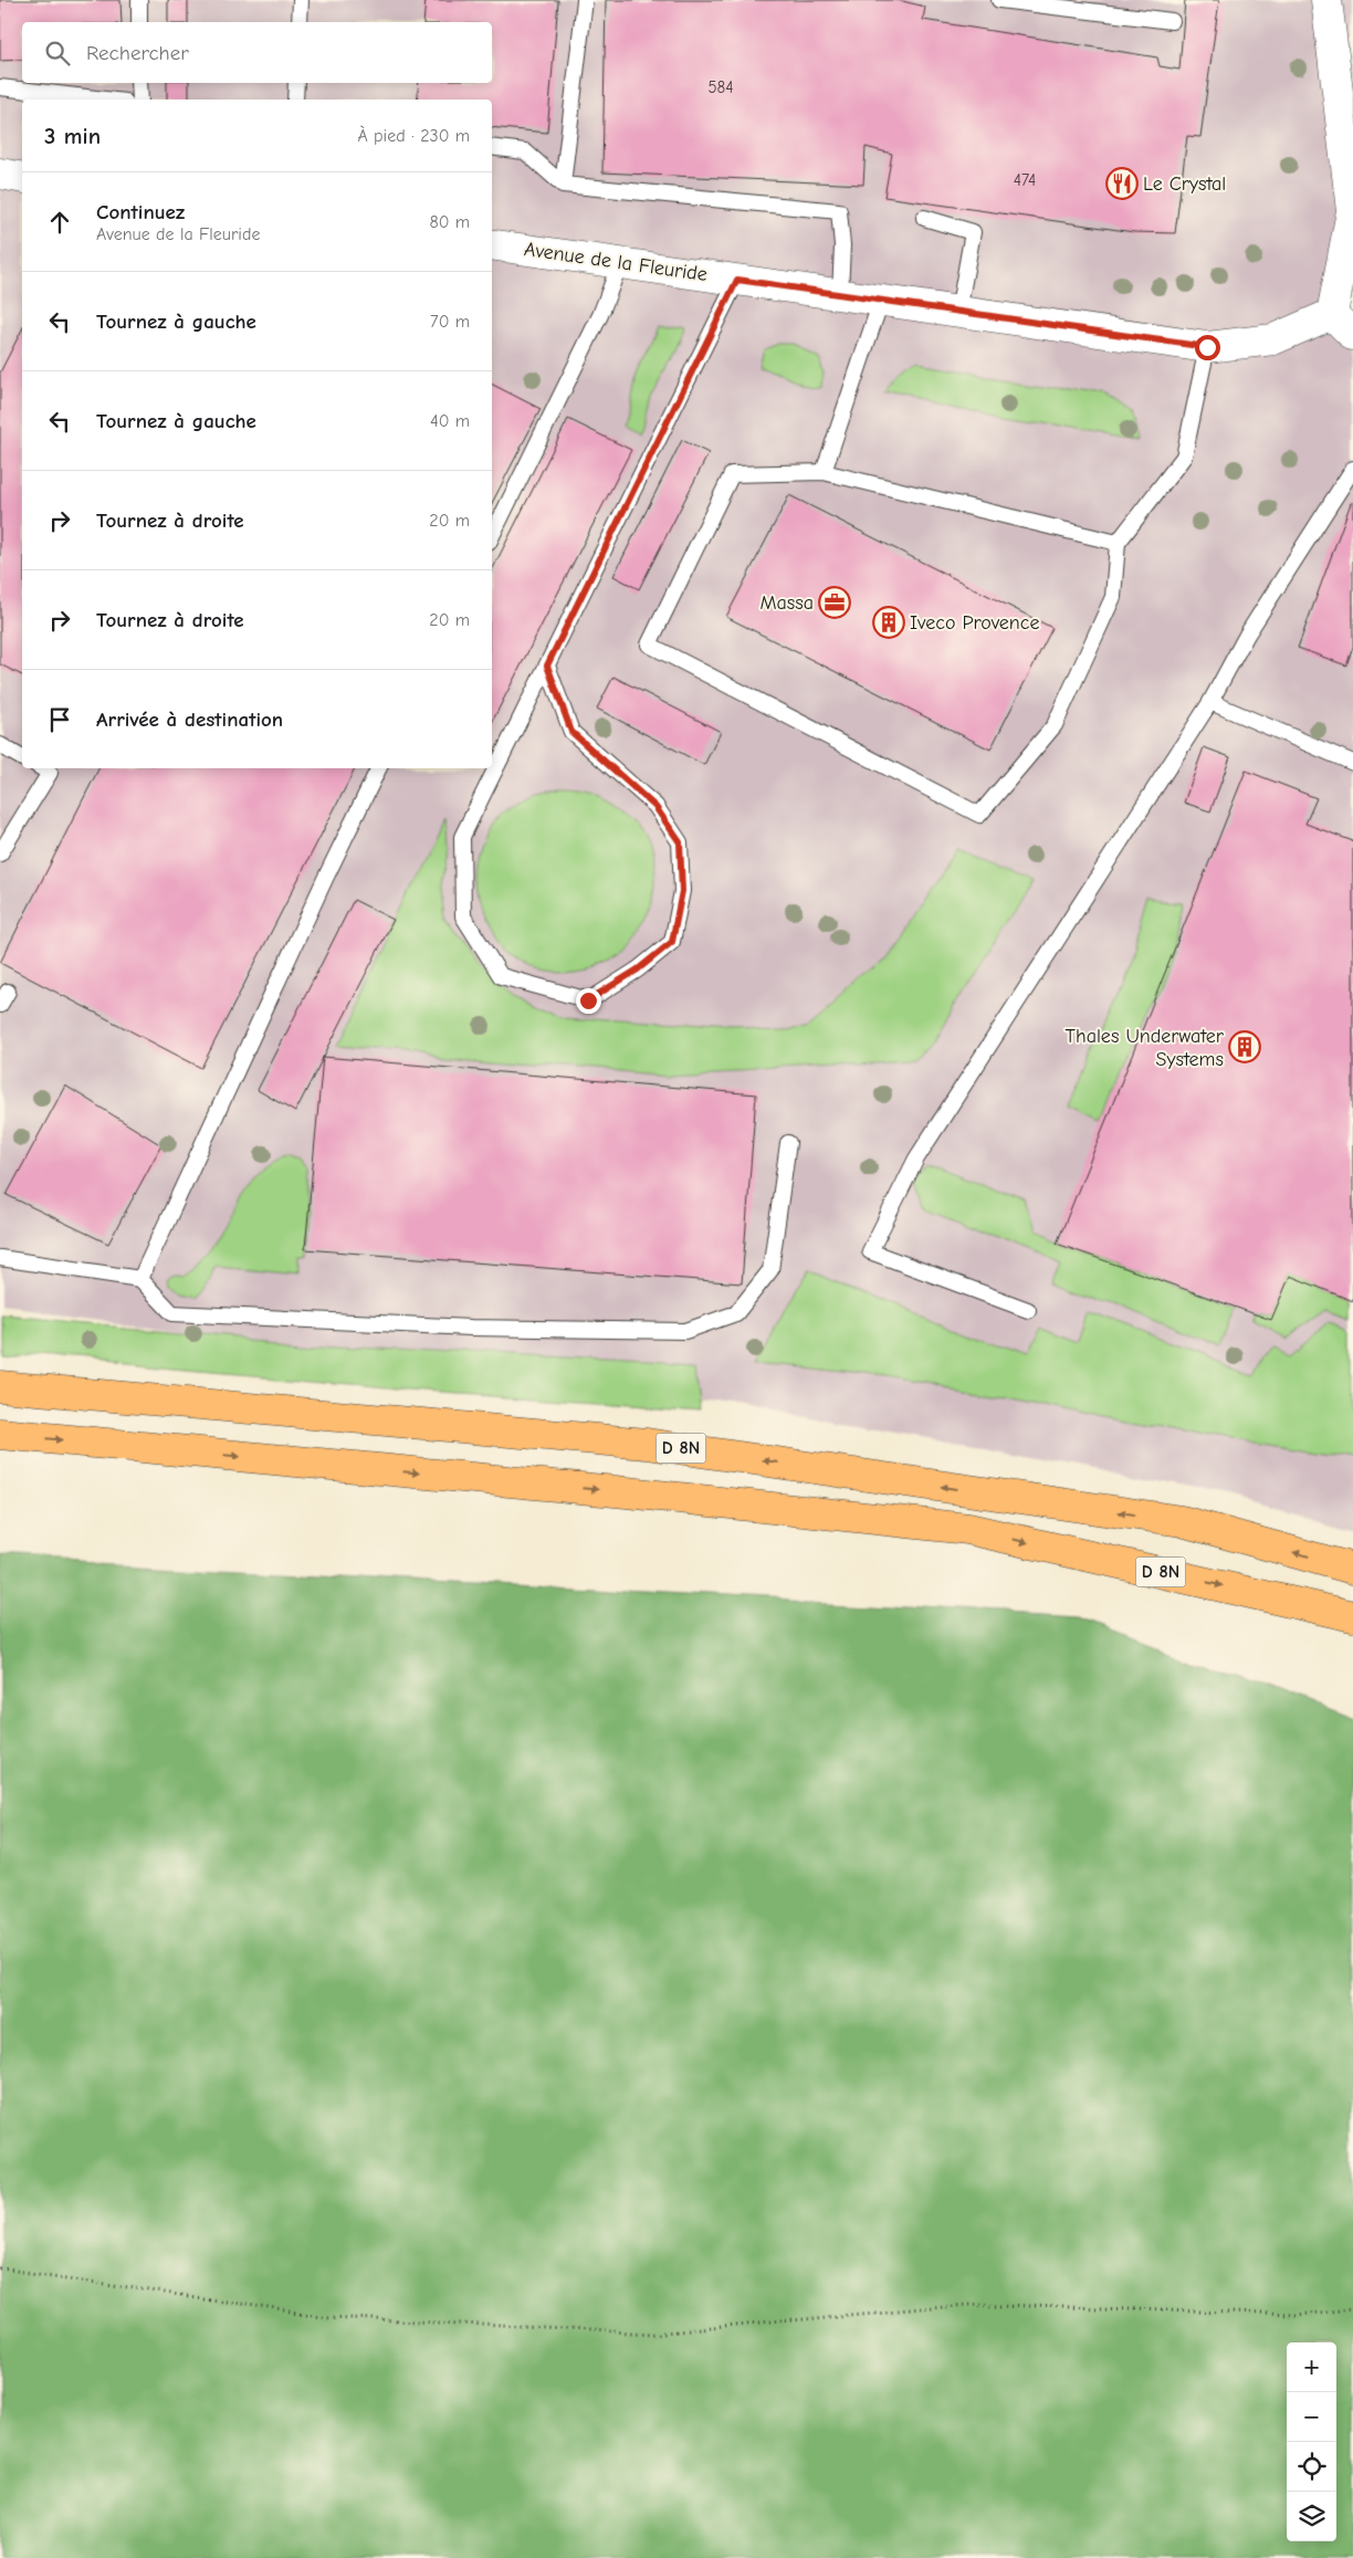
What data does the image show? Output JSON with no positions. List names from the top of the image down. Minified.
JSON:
{"streets":{"main road":["D 8N"],"street":["Avenue de la Fleuride"]},"places":{"restaurant":["Le Crystal"],"office":["Massa"],"building":["Iveco Provence","Thales Underwater Systems"]},"house_numbers":["584","474"],"page":{"search":"Rechercher","heading":["3 min","À pied · 230 m"],"list":[["Continuez","Avenue de la Fleuride","80 m"],["Tournez à gauche","70 m"],["Tournez à gauche","40 m"],["Tournez à droite","20 m"],["Tournez à droite","20 m"],"Arrivée à destination"],"map_buttons":["+","−"]}}
